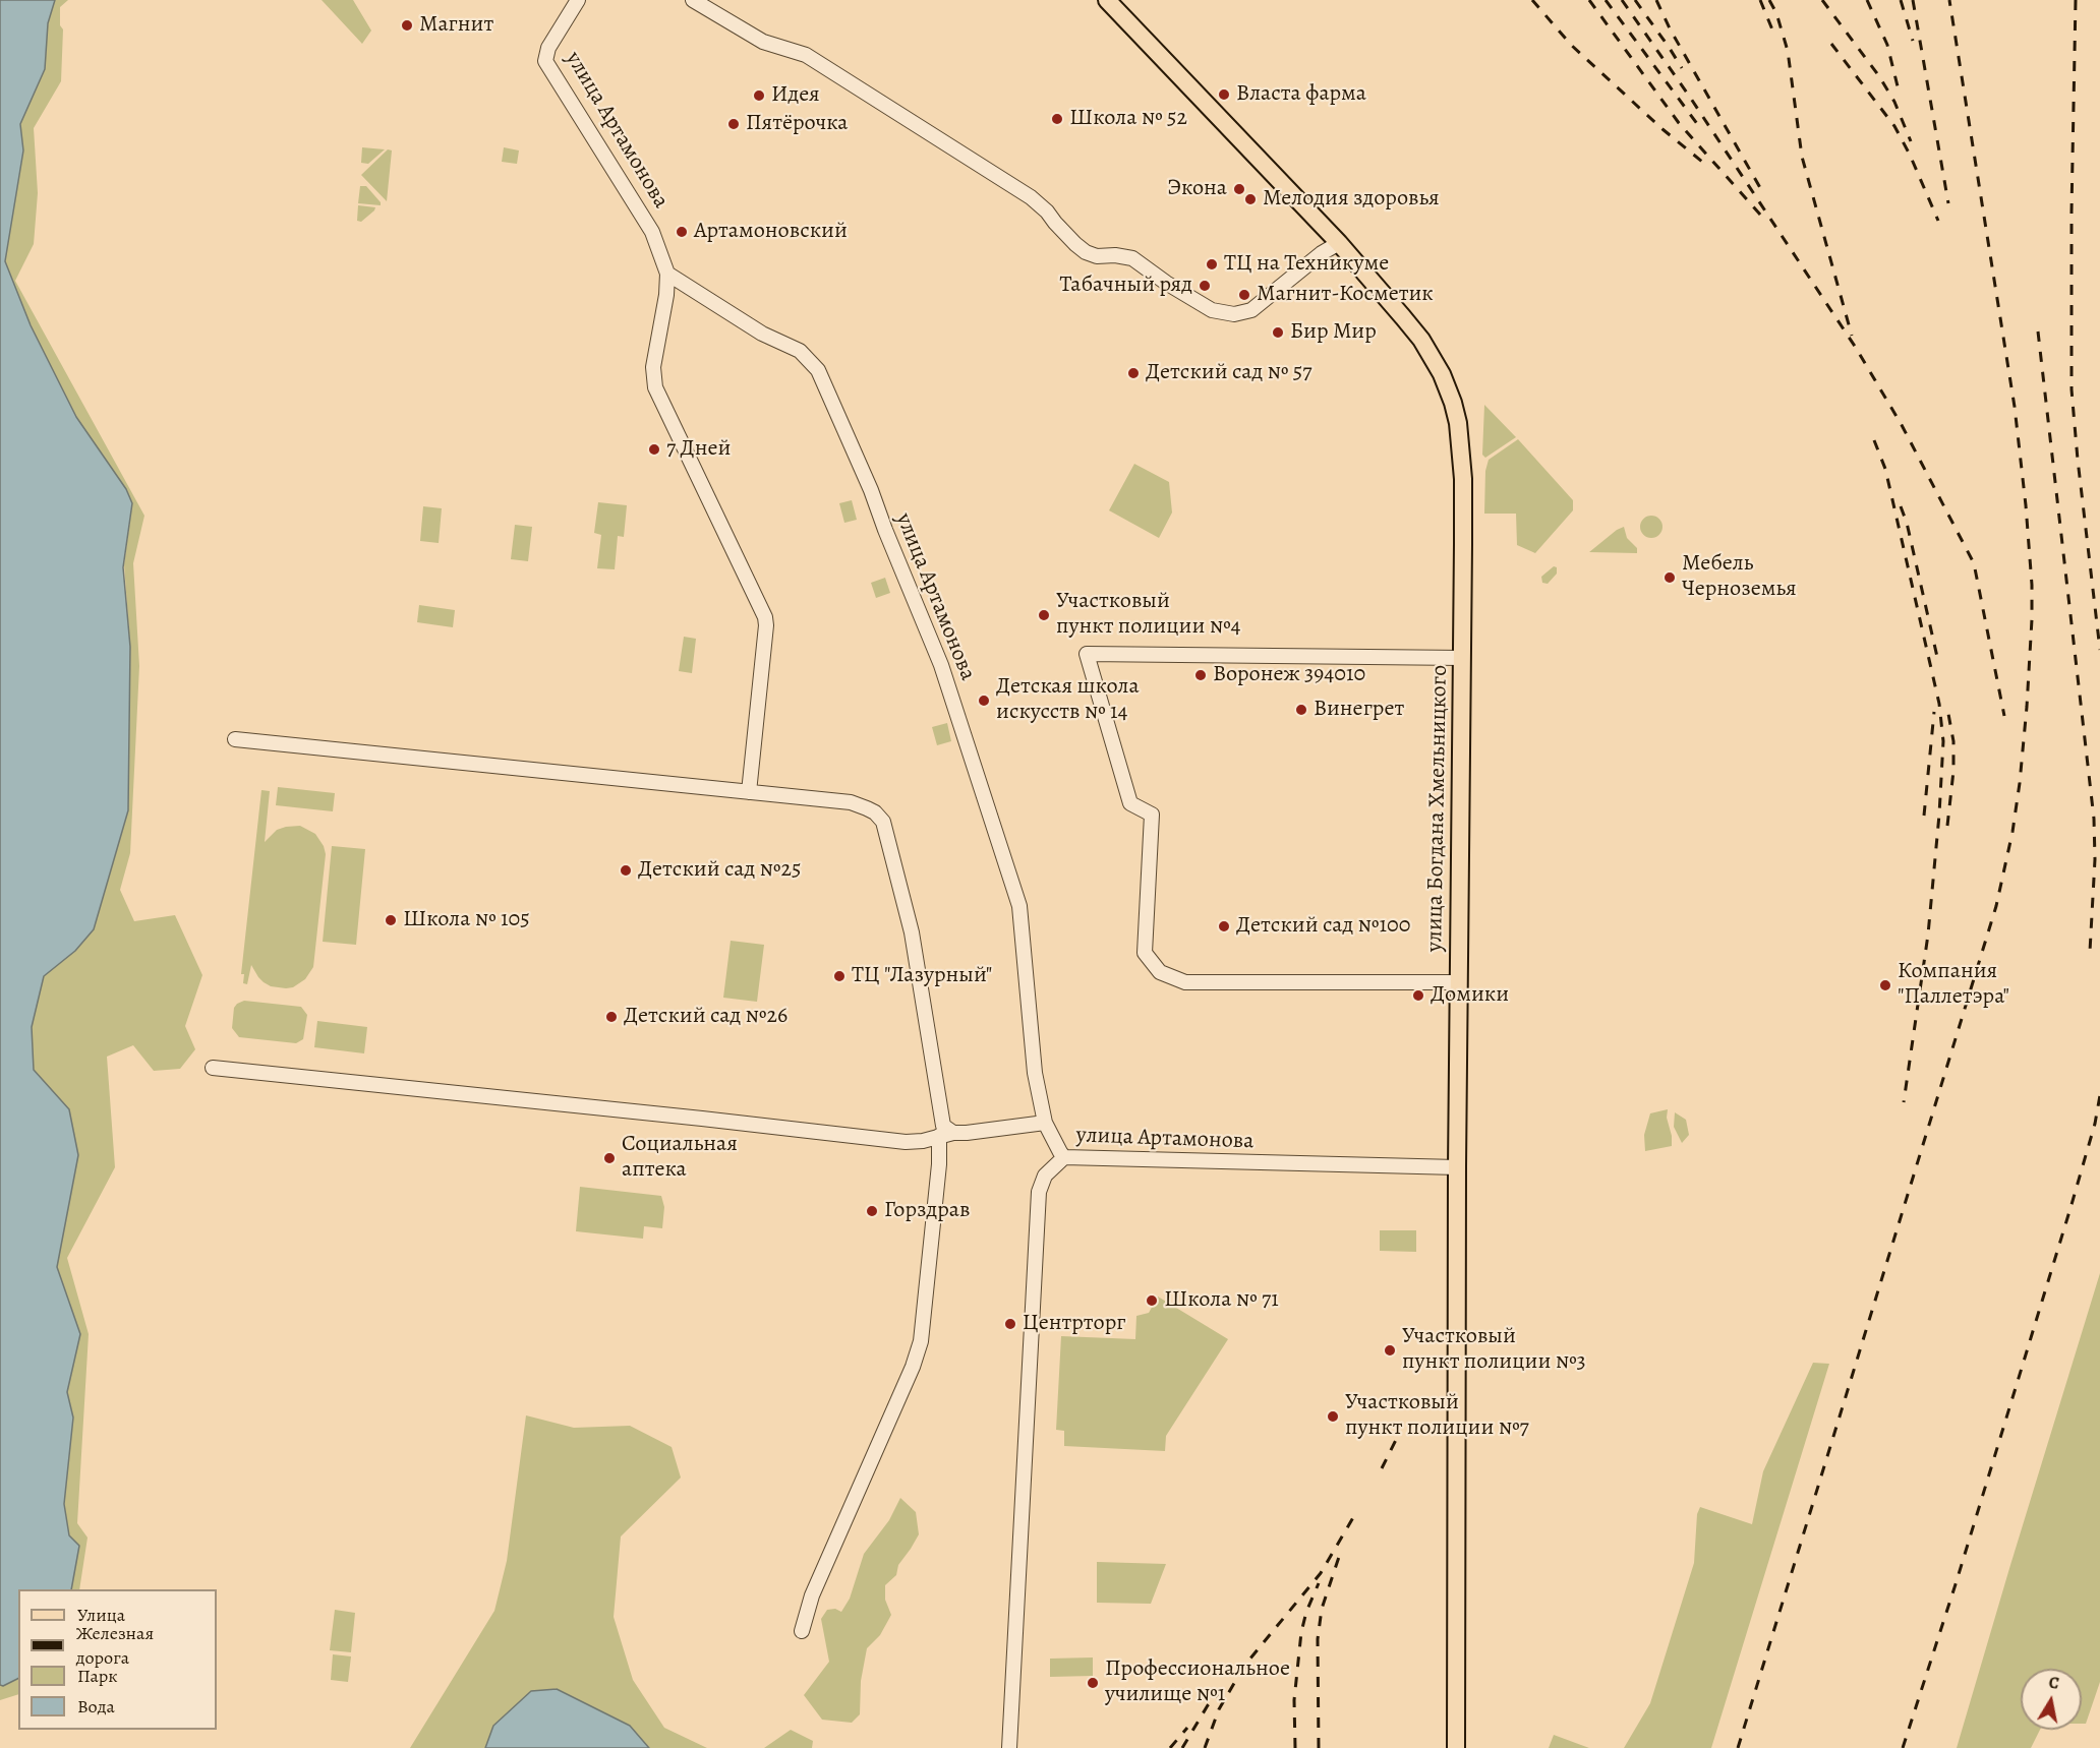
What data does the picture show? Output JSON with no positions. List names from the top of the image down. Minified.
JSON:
{"streets":{"main road":["улица Богдана Хмельницкого"],"street":["улица Артамонова"]},"crossings":[["улица Артамонова","улица Богдана Хмельницкого"]],"places":["Магнит","Власта фарма","Идея","Школа № 52","Пятёрочка","Экона","Мелодия здоровья","Артамоновский","ТЦ на Техникуме","Табачный ряд","Магнит-Косметик","Бир Мир","Детский сад № 57","7 Дней","Мебель Черноземья","Участковый пункт полиции №4","Воронеж 394010","Детская школа искусств № 14","Винегрет","Детский сад №25","Школа № 105","Детский сад №100","ТЦ \"Лазурный\"","Компания \"Паллетэра\"","Домики","Детский сад №26","Социальная аптека","Горздрав","Школа № 71","Центрторг","Участковый пункт полиции №3","Участковый пункт полиции №7","Профессиональное училище №1"],"legend":["Улица","Железная дорога","Парк","Вода"],"north":"top"}
